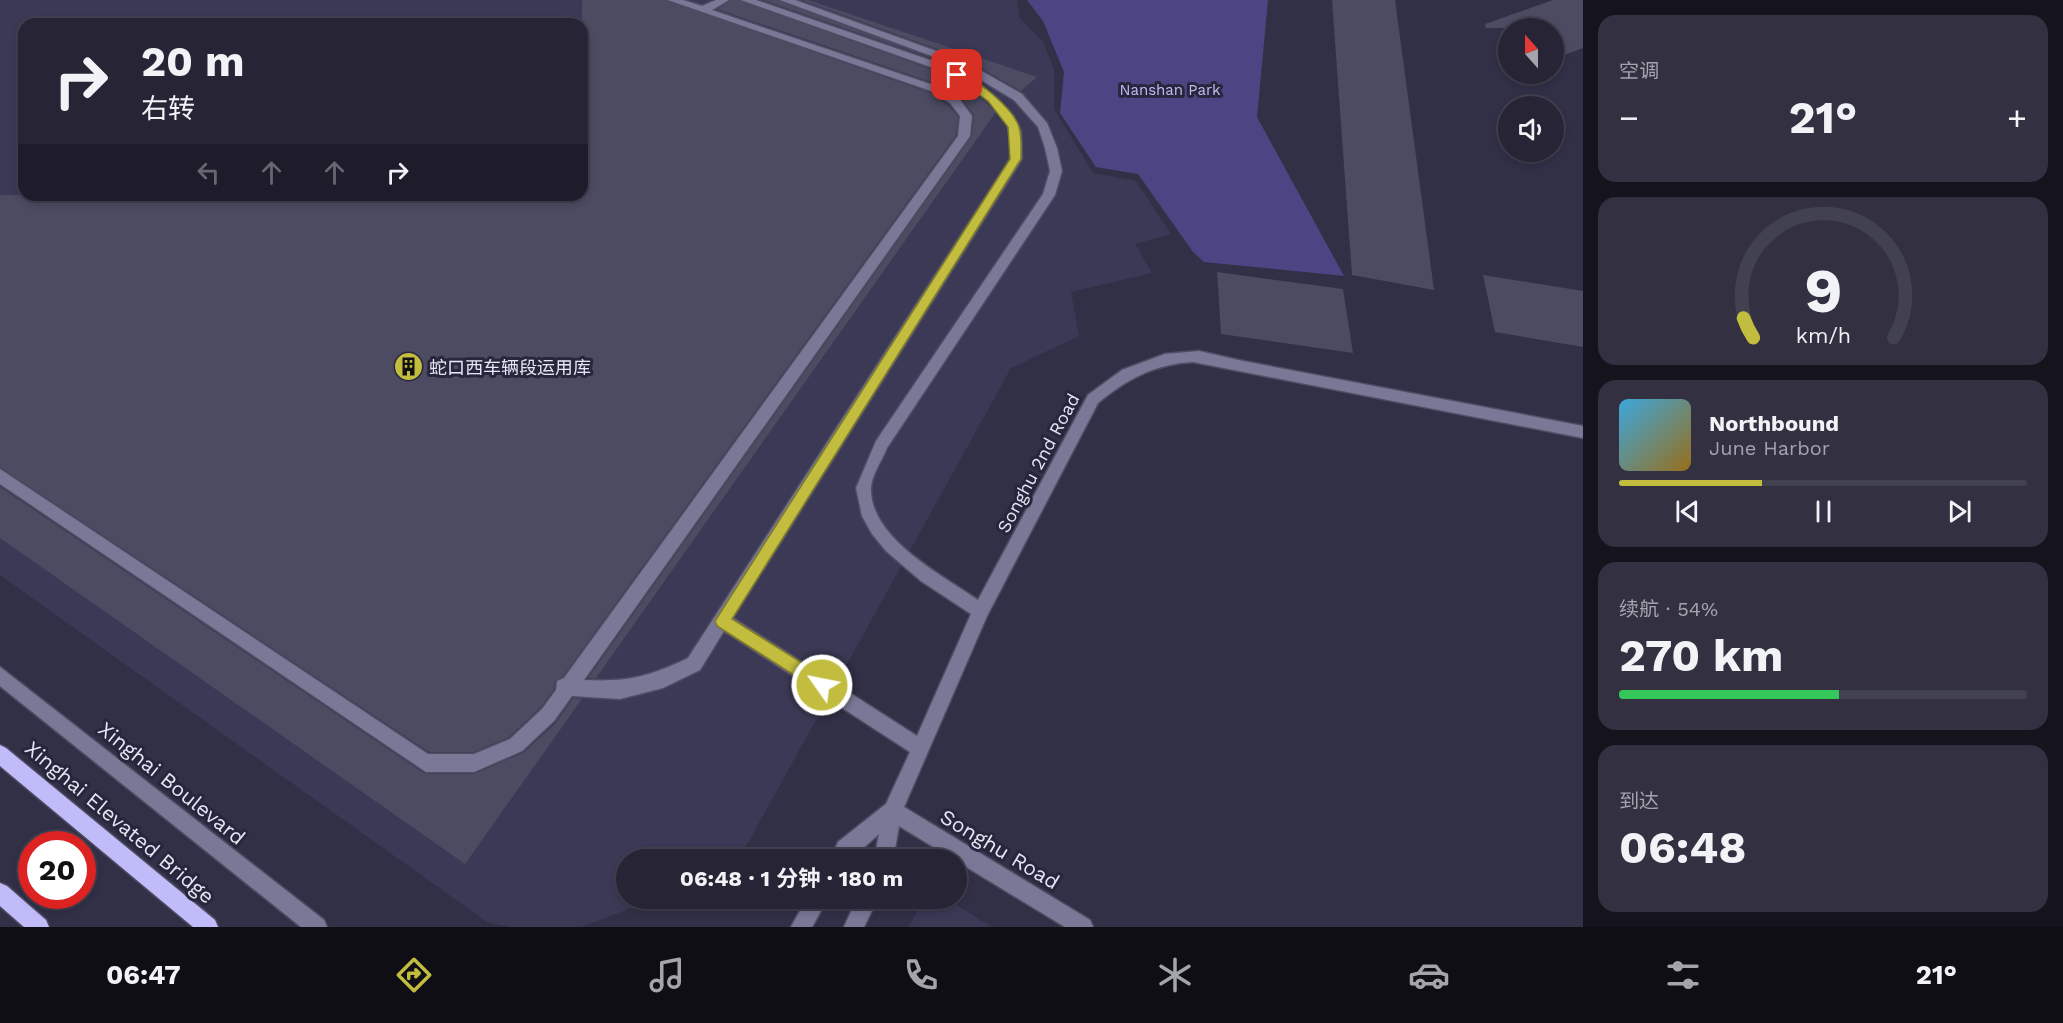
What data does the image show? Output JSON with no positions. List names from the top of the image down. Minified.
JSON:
{"streets":{"main road":["Xinghai Elevated Bridge"],"street":["Songhu 2nd Road","Xinghai Boulevard","Songhu Road"]},"crossings":[["Songhu 2nd Road","Songhu Road"]],"parks":["Nanshan Park"],"places":{"building":["蛇口西车辆段运用库"]},"north":"top","page":{"tile":["空调",["续航 · 54%","270 km"],["到达","06:48"]],"turn":["20 m","右转"],"heat":["−","21°","+"],"song":["Northbound","June Harbor"],"limit":"20","trip":"06:48 · 1 分钟 · 180 m","tabs":["06:47","21°"],"gauge":["9","km/h"]}}
